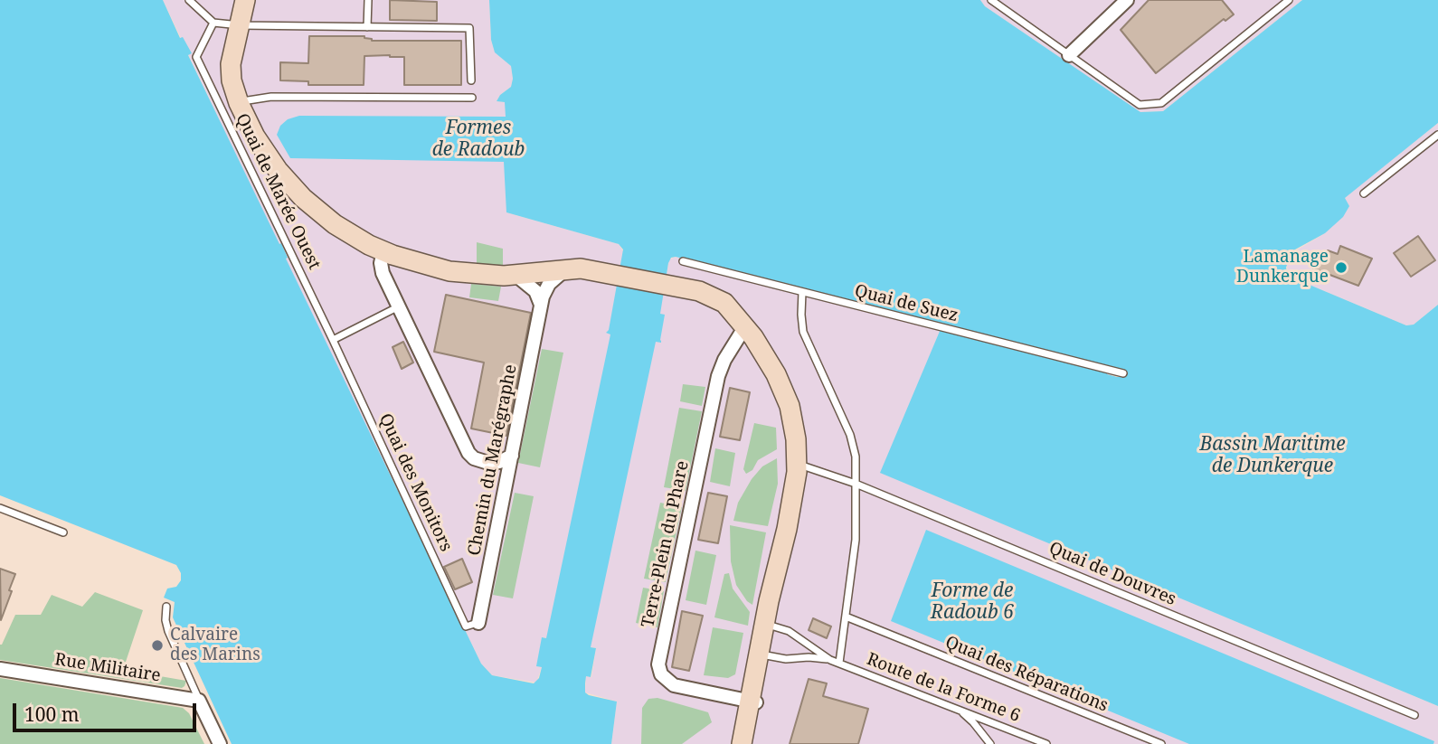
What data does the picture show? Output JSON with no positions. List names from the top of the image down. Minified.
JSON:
{"streets":{"street":["Chemin du Marégraphe","Terre-Plein du Phare","Rue Militaire"],"lane":["Quai de Marée Ouest","Quai de Suez","Quai des Monitors","Quai de Douvres","Quai des Réparations","Route de la Forme 6"]},"crossings":[["Quai de Marée Ouest","Quai des Monitors"],["Chemin du Marégraphe","Quai des Monitors"]],"water":["Formes de Radoub","Bassin Maritime de Dunkerque","Forme de Radoub 6"],"places":["Lamanage Dunkerque","Calvaire des Marins"],"scale_bar":"100 m"}
